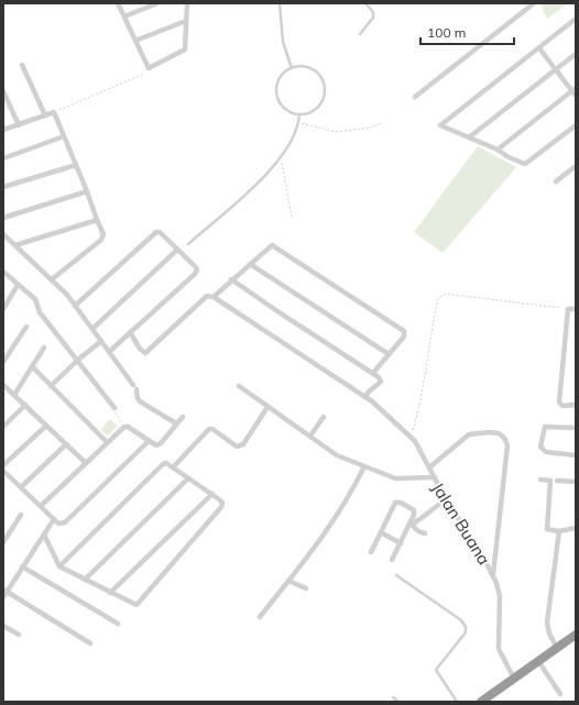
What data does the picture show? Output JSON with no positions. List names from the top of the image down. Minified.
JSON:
{"streets":{"street":["Jalan Buana"]},"scale_bar":"100 m"}
